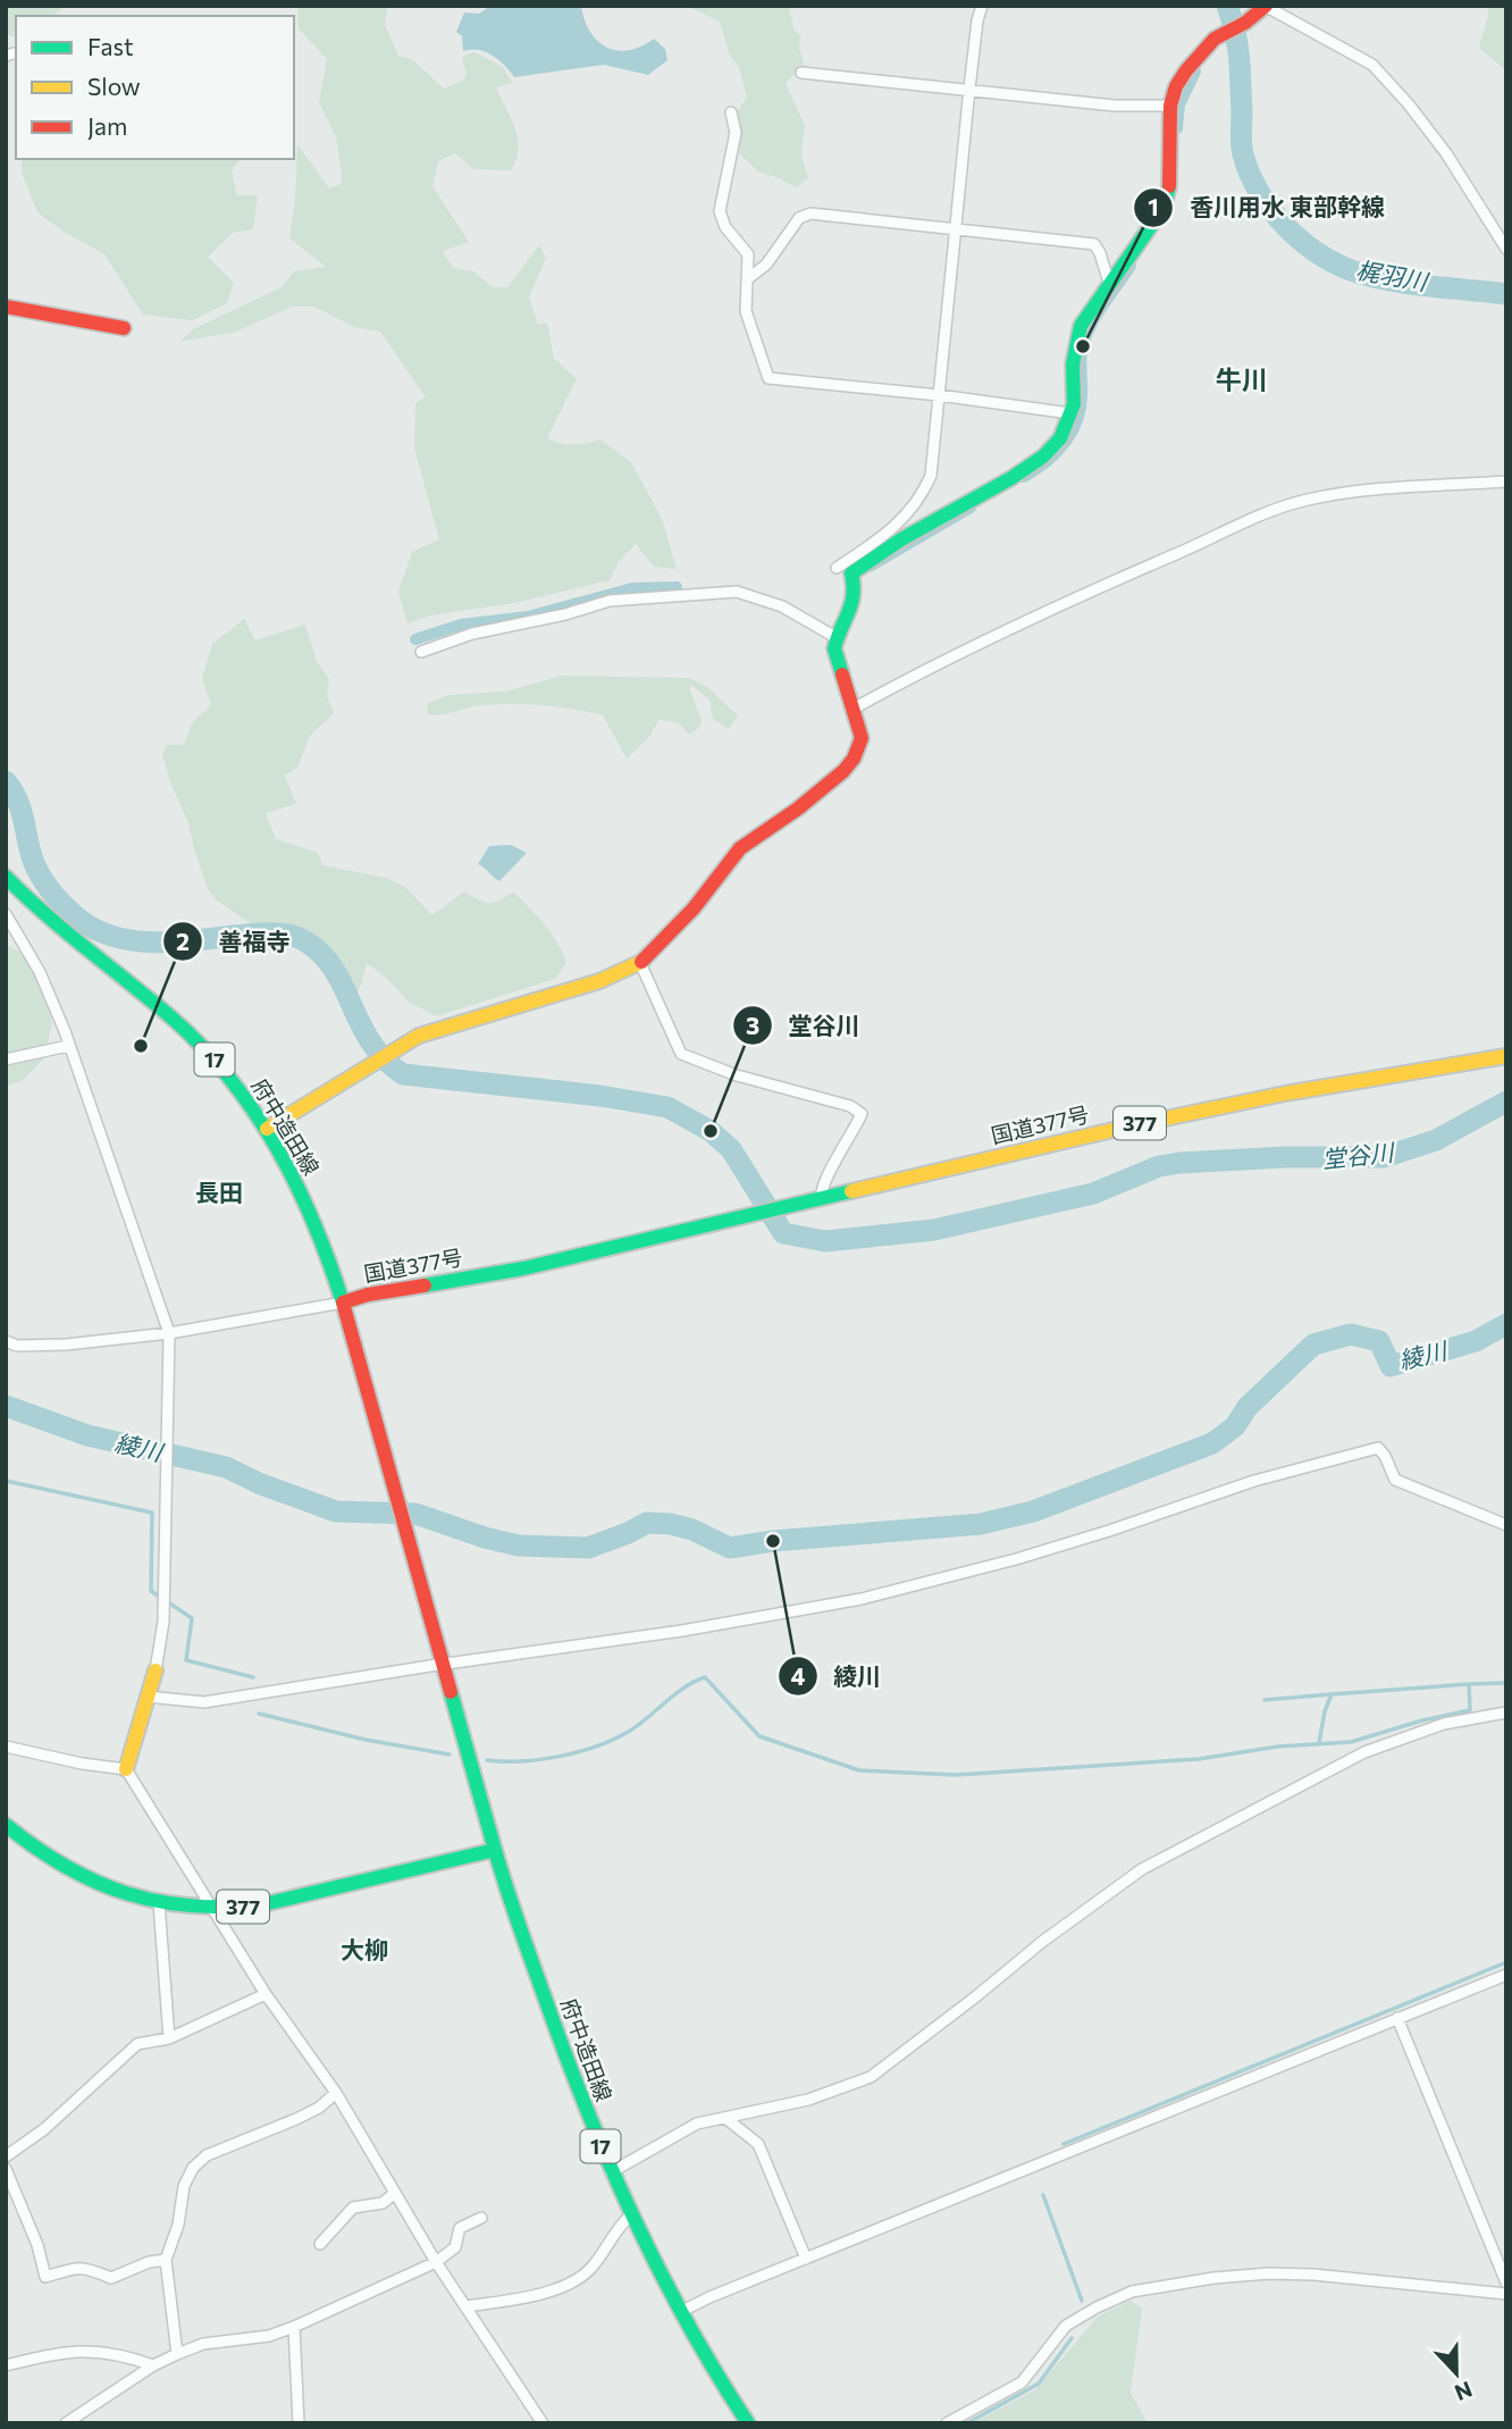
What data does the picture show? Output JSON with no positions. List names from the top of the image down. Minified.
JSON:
{"streets":{"main road":["17","377","国道377号","府中造田線"]},"crossings":[["377","国道377号"],["377","府中造田線"],["国道377号","府中造田線"]],"districts":["牛川","長田","大柳"],"water":["梶羽川","堂谷川","綾川"],"places":["香川用水 東部幹線","善福寺","堂谷川","綾川"],"legend":["Fast","Slow","Jam"],"north":"bottom"}
